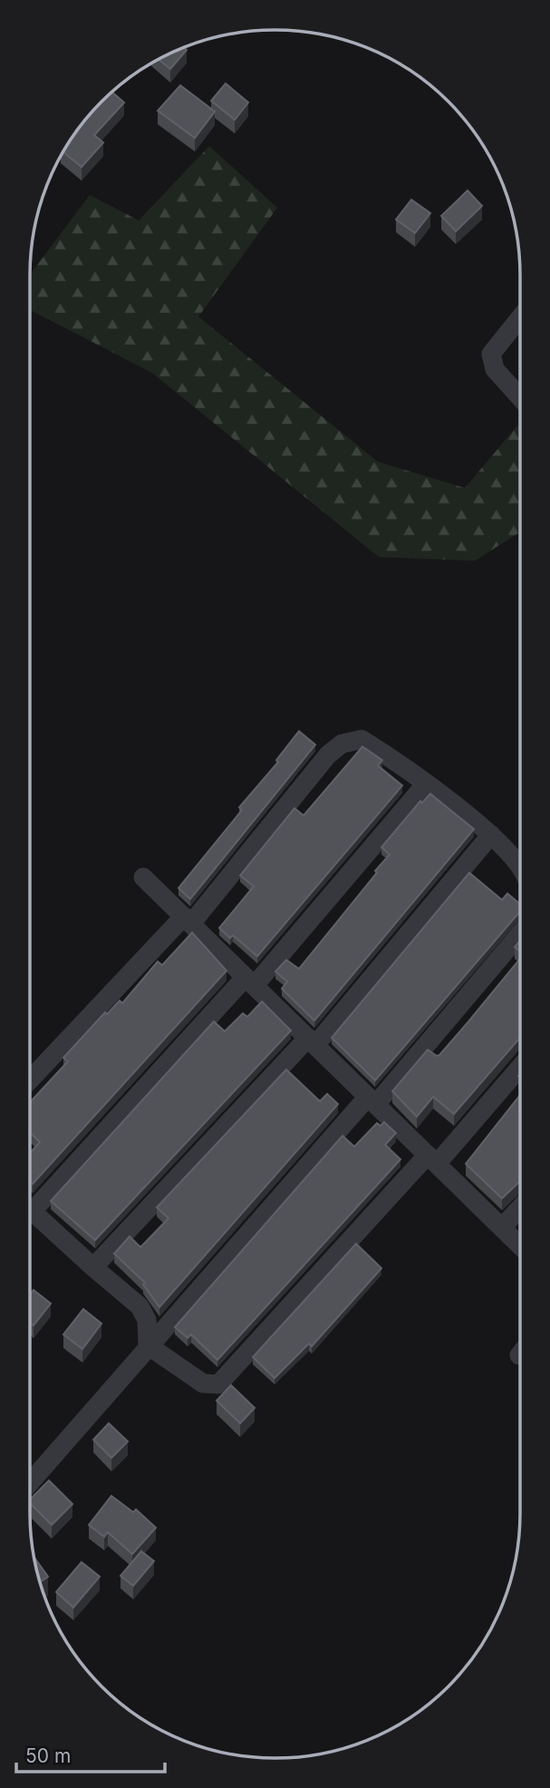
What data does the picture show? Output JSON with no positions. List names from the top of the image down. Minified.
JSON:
{"scale_bar":"50 m"}
